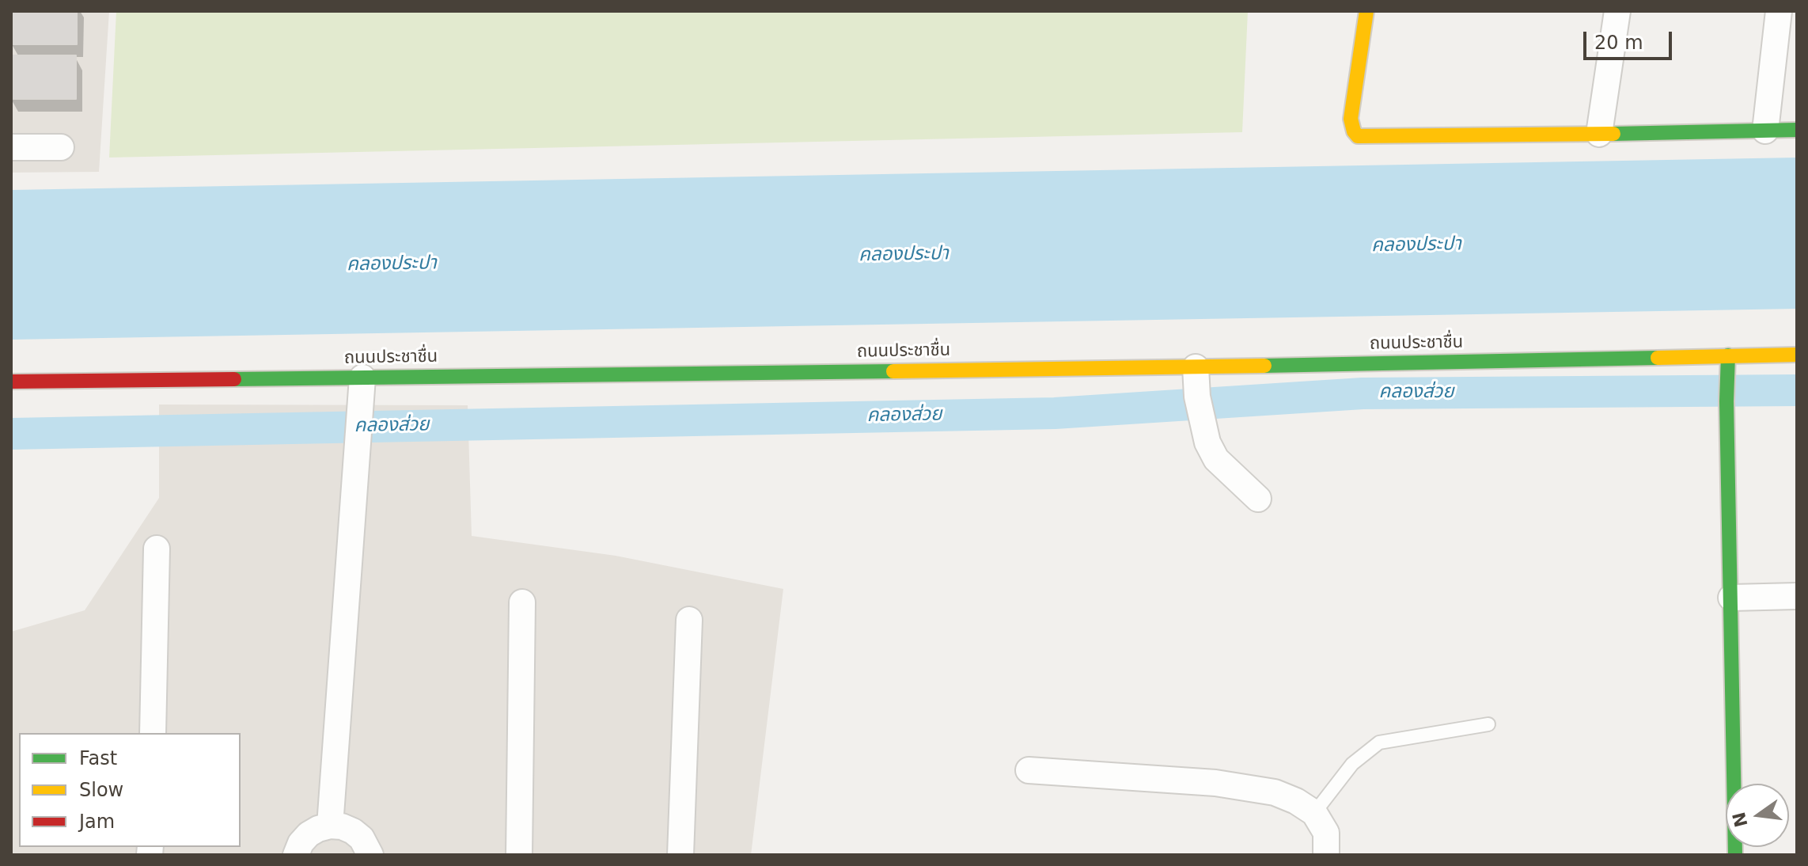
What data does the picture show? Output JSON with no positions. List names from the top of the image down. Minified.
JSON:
{"streets":{"street":["ถนนประชาชื่น"]},"water":["คลองประปา","คลองส่วย"],"legend":["Fast","Slow","Jam"],"scale_bar":"20 m","north":"left"}
